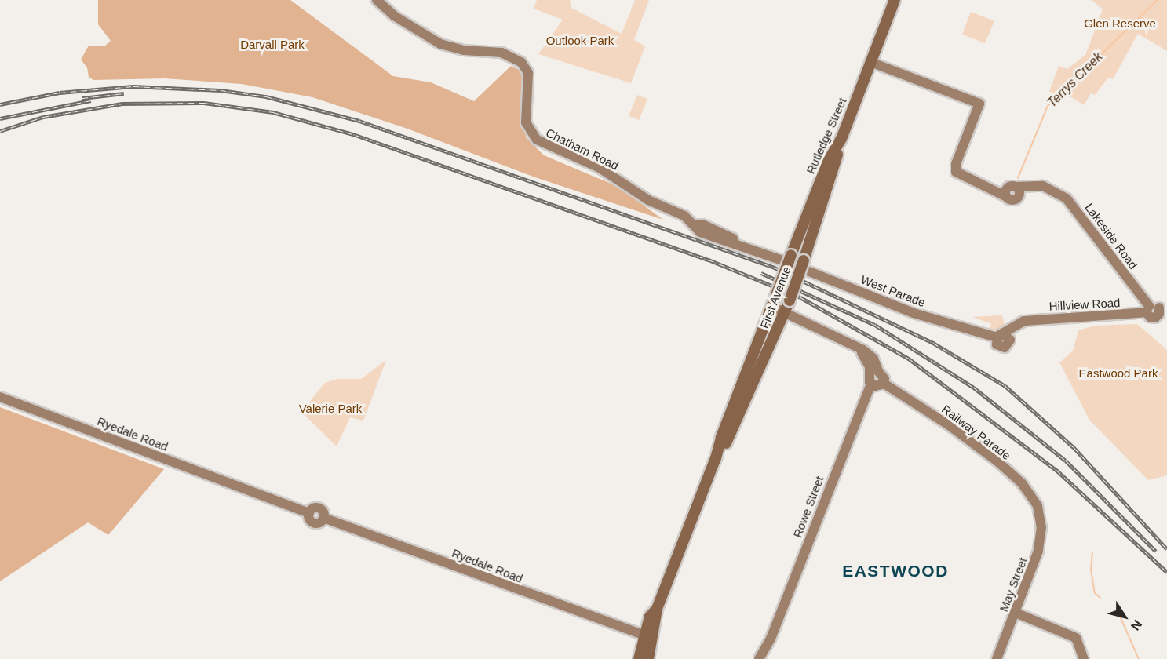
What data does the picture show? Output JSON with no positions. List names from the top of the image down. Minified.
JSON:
{"streets":{"main road":["Rutledge Street","First Avenue"],"street":["Chatham Road","Lakeside Road","West Parade","Hillview Road","Railway Parade","Ryedale Road","Rowe Street","May Street"]},"crossings":[["Rutledge Street","Chatham Road"],["Rutledge Street","Lakeside Road"],["Rutledge Street","First Avenue"],["Chatham Road","First Avenue"],["Lakeside Road","Hillview Road"],["West Parade","Hillview Road"],["First Avenue","Ryedale Road"],["Railway Parade","May Street"]],"districts":["EASTWOOD"],"water":["Terrys Creek"],"parks":["Glen Reserve","Outlook Park","Darvall Park","Eastwood Park","Valerie Park"],"north":"bottom right"}
